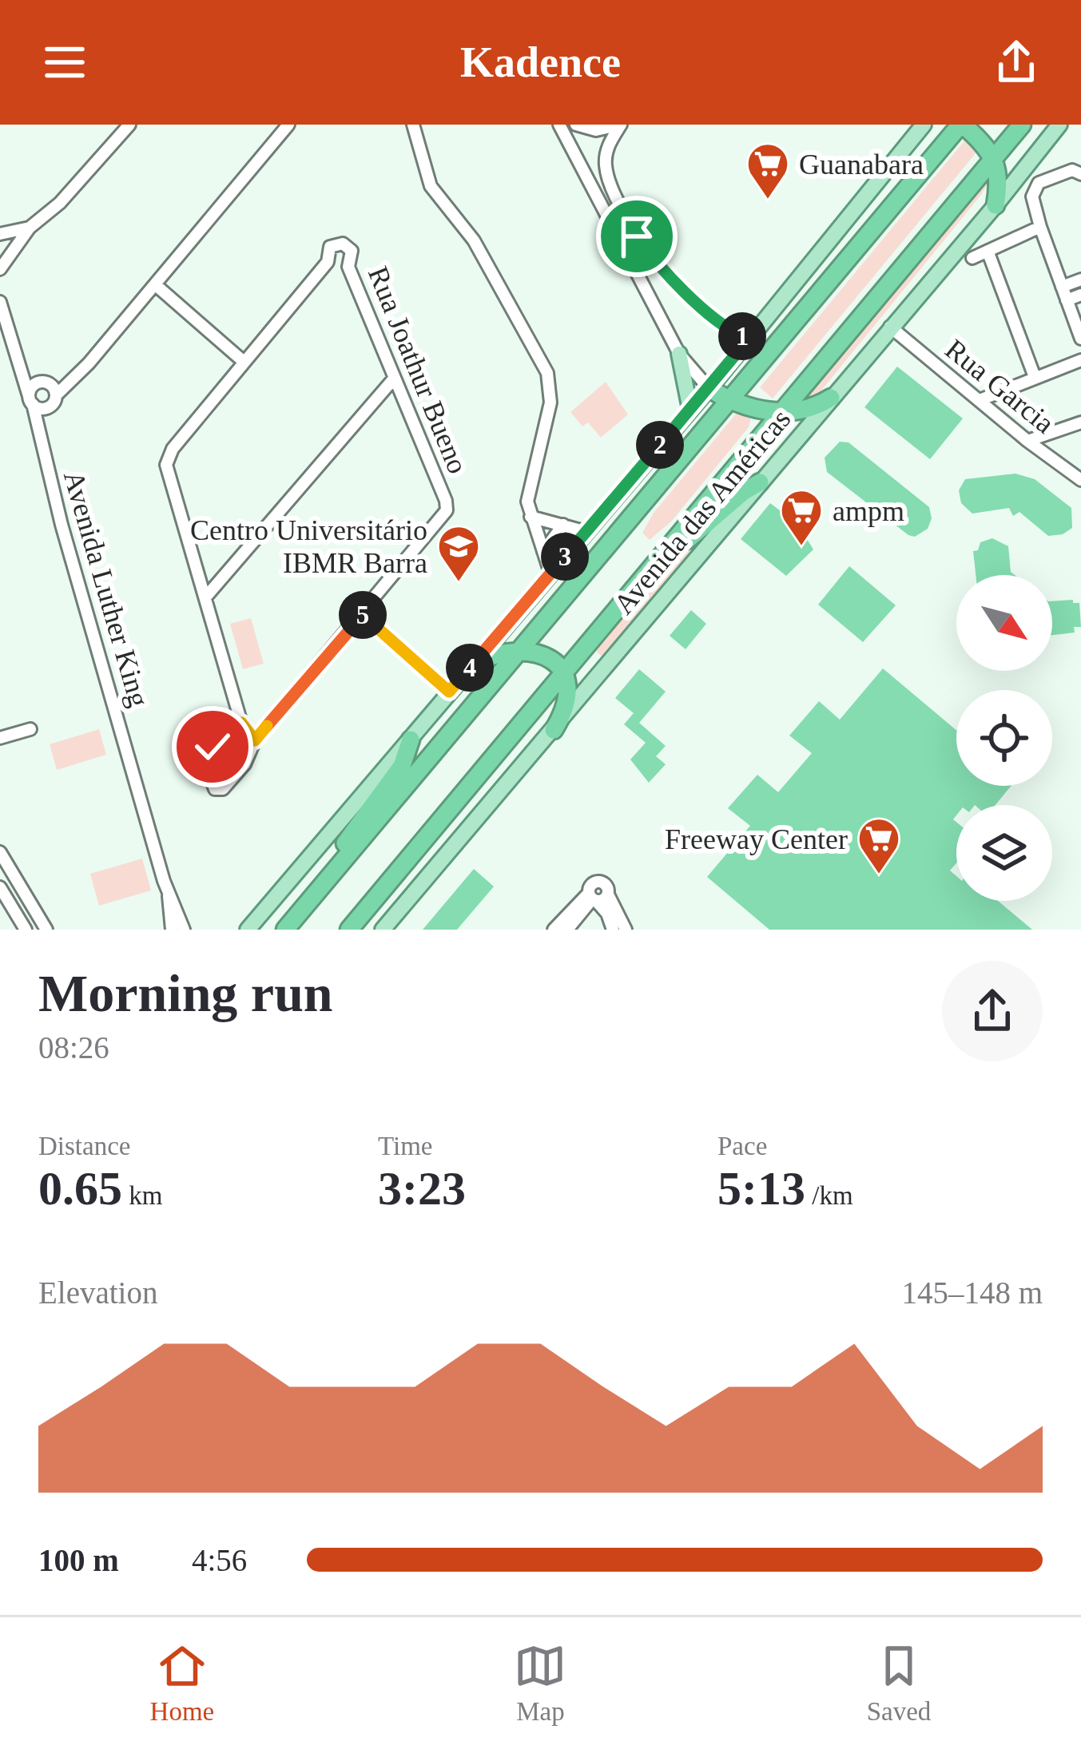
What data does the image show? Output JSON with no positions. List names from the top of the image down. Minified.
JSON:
{"streets":{"highway":["Avenida das Américas"],"street":["Rua Joathur Bueno","Rua Garcia","Avenida Luther King"]},"crossings":[["Rua Garcia","Avenida das Américas"]],"places":{"supermarket":["Guanabara","ampm","Freeway Center"],"school or university":["Centro Universitário IBMR Barra"]},"north":"bottom right","page":{"header":"Kadence","pins":["1","2","3","5","4"],"heading":["Morning run","08:26"],"stats":[["Distance","0.65 km"],["Time","3:23"],["Pace","5:13 /km"]],"chart":["Elevation","145–148 m"],"list":[{"name":"100 m","note":"4:56"}],"tabs":["Home","Map","Saved"]}}
